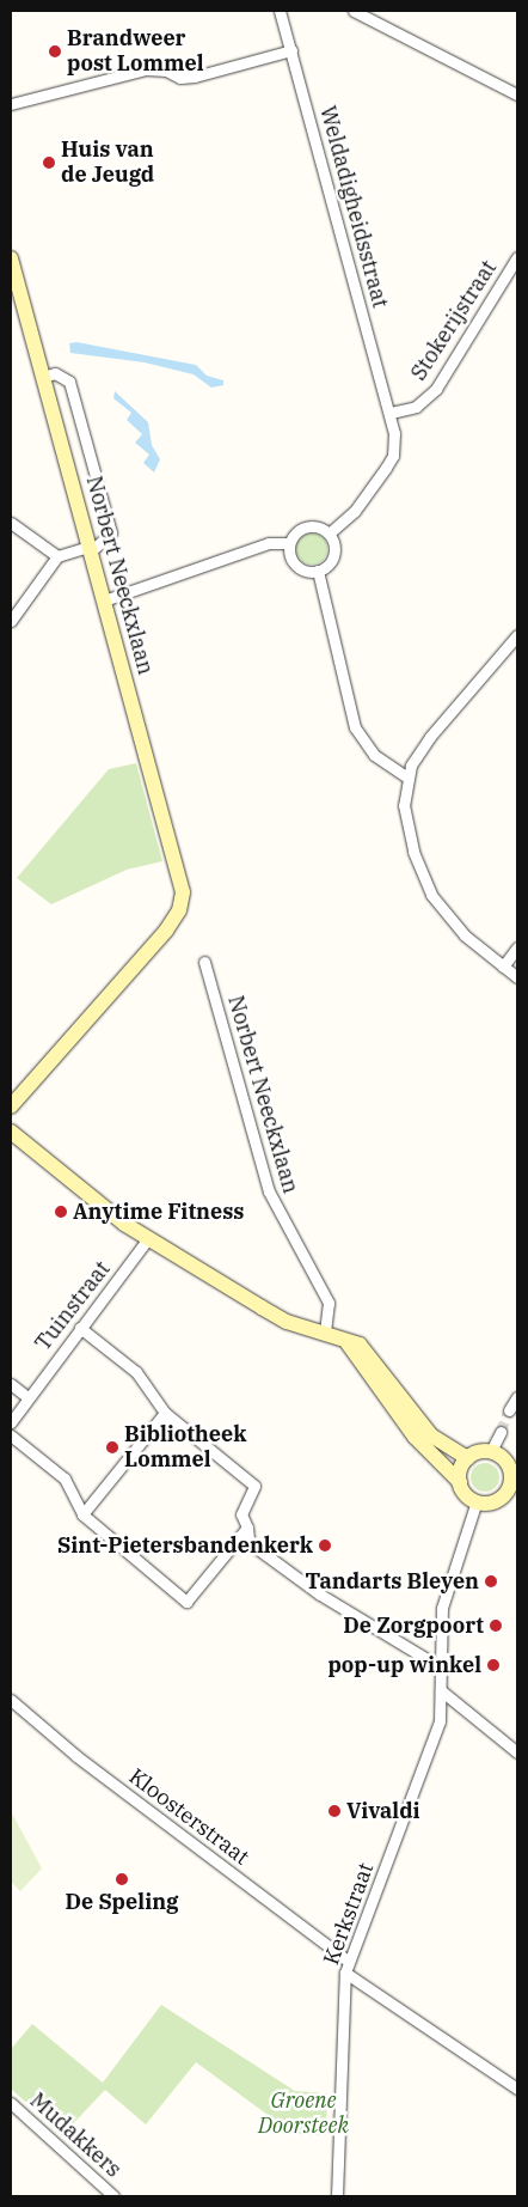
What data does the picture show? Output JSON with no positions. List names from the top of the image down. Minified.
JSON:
{"streets":{"main road":["Norbert Neeckxlaan"],"street":["Weldadigheidsstraat","Stokerijstraat","Tuinstraat","Kloosterstraat","Kerkstraat","Mudakkers"]},"crossings":[["Weldadigheidsstraat","Stokerijstraat"],["Kloosterstraat","Kerkstraat"]],"parks":["Groene Doorsteek"],"places":["Brandweer post Lommel","Huis van de Jeugd","Anytime Fitness","Bibliotheek Lommel","Sint-Pietersbandenkerk","Tandarts Bleyen","De Zorgpoort","pop-up winkel","Vivaldi","De Speling"]}
